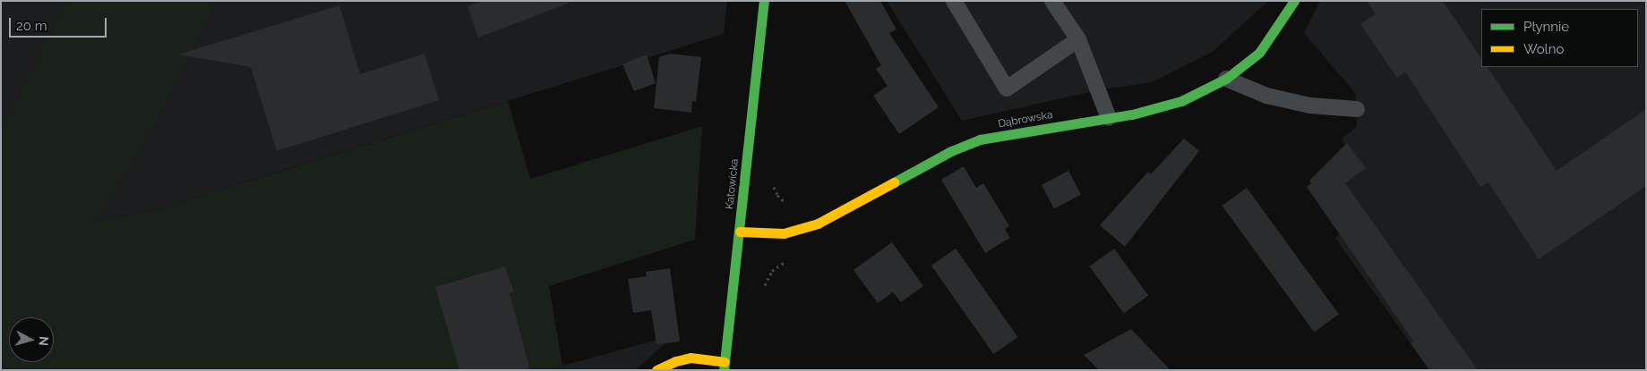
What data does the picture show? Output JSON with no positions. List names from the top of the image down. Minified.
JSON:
{"streets":{"street":["Dąbrowska","Katowicka"]},"crossings":[["Dąbrowska","Katowicka"]],"legend":["Płynnie","Wolno"],"scale_bar":"20 m","north":"right"}
